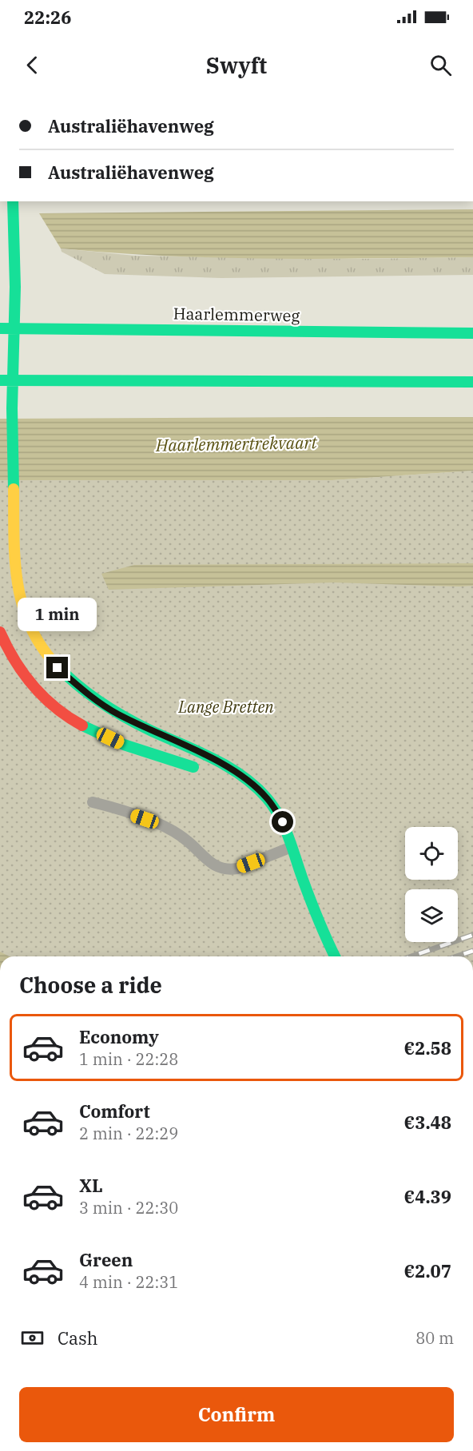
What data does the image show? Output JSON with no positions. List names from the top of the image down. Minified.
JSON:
{"streets":{"street":["Haarlemmerweg"]},"water":["Haarlemmertrekvaart"],"parks":["Lange Bretten"],"page":{"status":"22:26","header":"Swyft","banner":["Australiëhavenweg","Australiëhavenweg"],"bubble":"1 min","heading":"Choose a ride","list":[{"name":"Economy","note":"1 min · 22:28","value":"€2.58"},{"name":"Comfort","note":"2 min · 22:29","value":"€3.48"},{"name":"XL","note":"3 min · 22:30","value":"€4.39"},{"name":"Green","note":"4 min · 22:31","value":"€2.07"}],"pay":["Cash","80 m"],"buttons":"Confirm"}}
